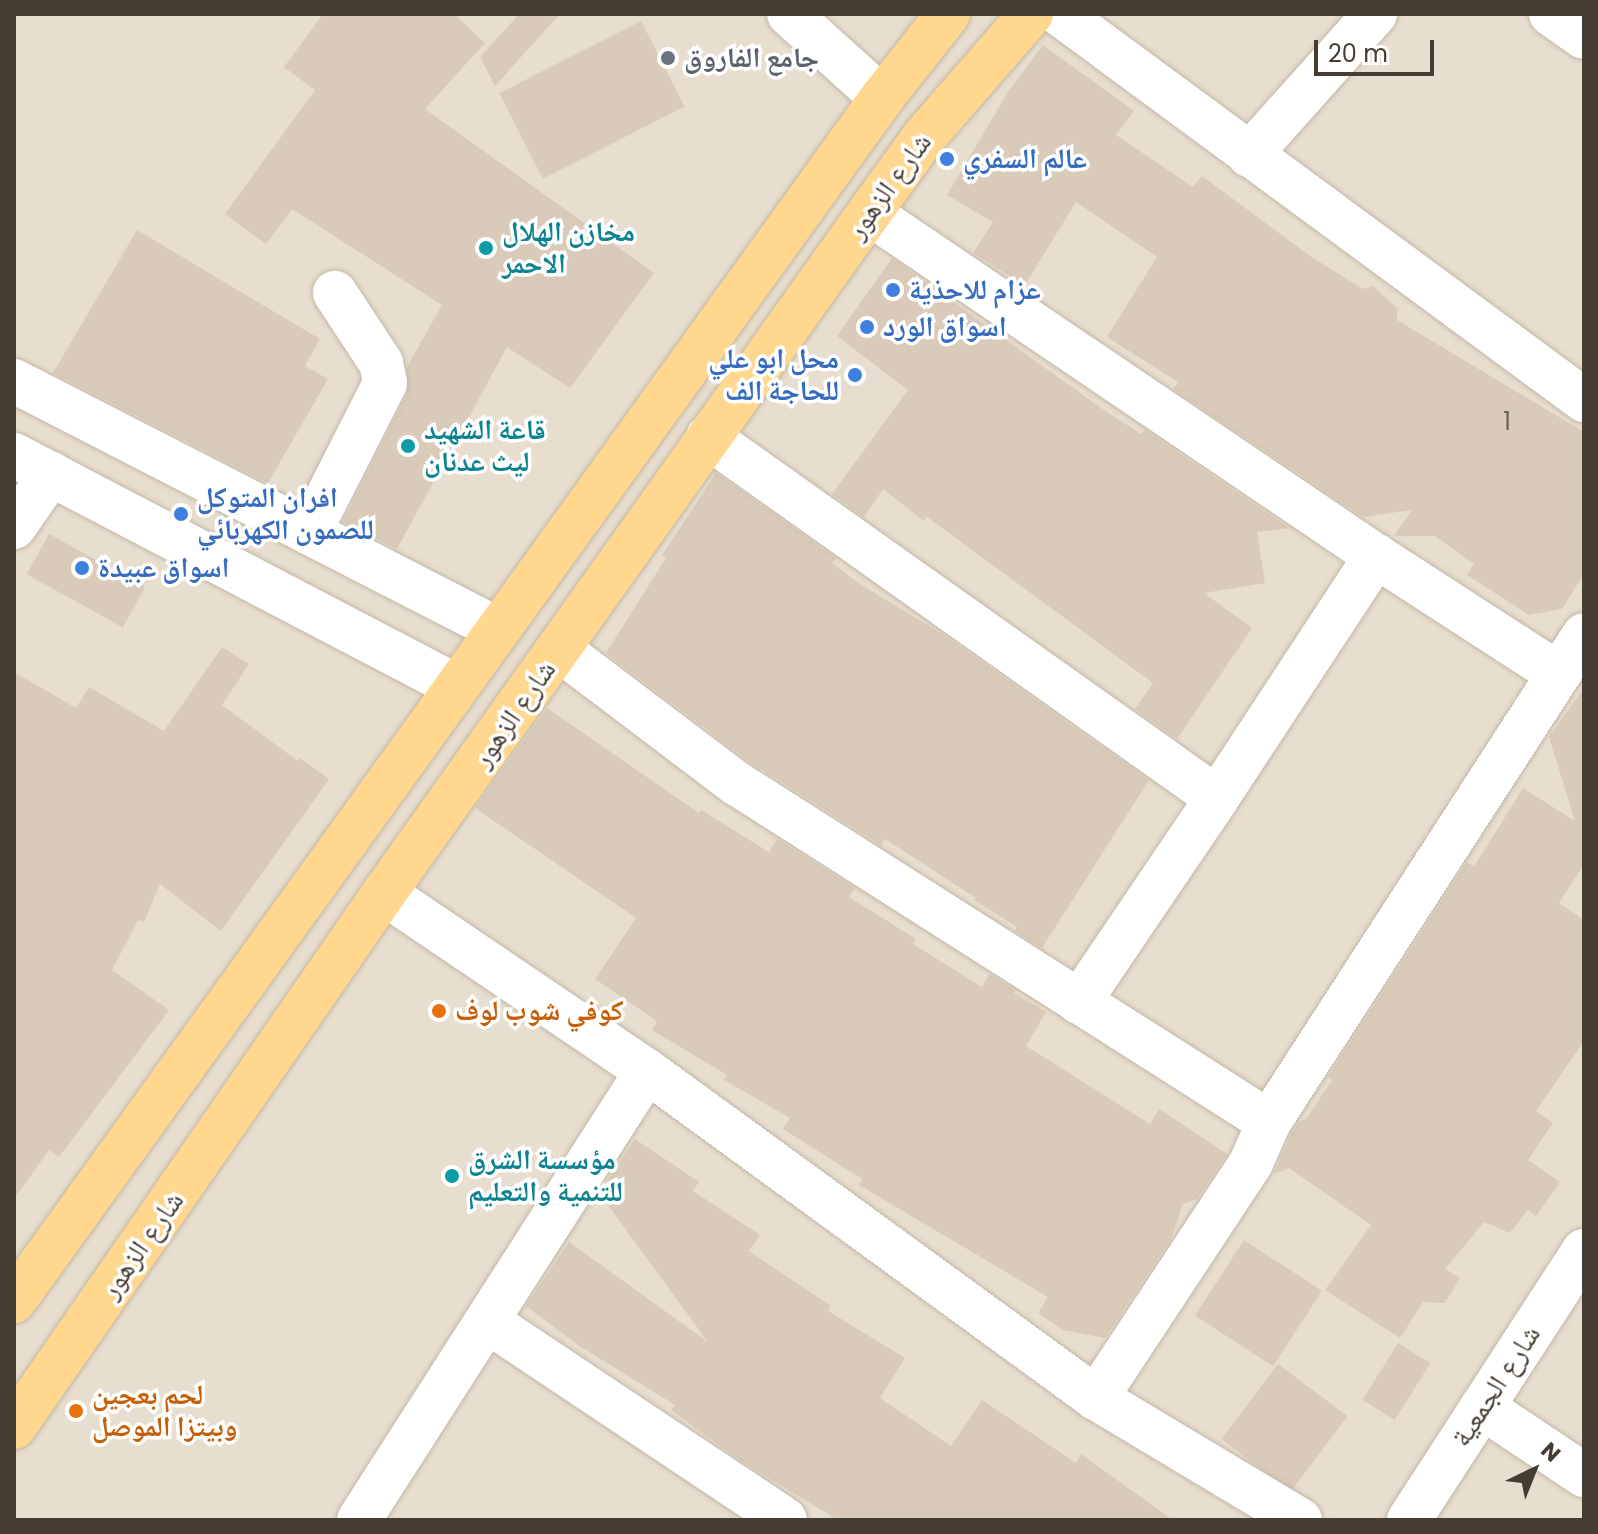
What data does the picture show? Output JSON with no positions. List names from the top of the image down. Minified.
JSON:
{"streets":{"main road":["شارع الزهور"],"street":["شارع الجمعية"]},"places":["جامع الفاروق","عالم السفري","مخازن الهلال الاحمر","عزام للاحذية","اسواق الورد","محل ابو علي للحاجة الف","قاعة الشهيد ليث عدنان","افران المتوكل للصمون الكهربائي","اسواق عبيدة","كوفي شوب لوف","مؤسسة الشرق للتنمية والتعليم","لحم بعجين وبيتزا الموصل"],"house_numbers":["1"],"scale_bar":"20 m","north":"top right"}
